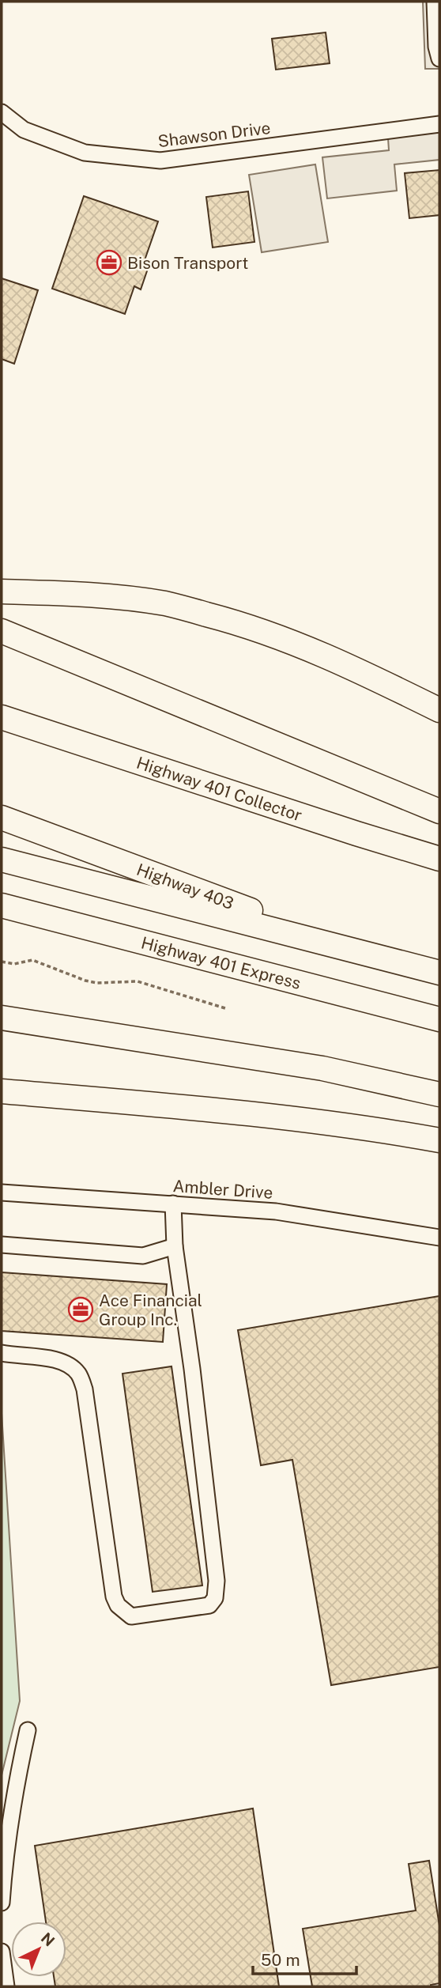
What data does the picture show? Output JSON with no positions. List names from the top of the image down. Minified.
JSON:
{"streets":{"highway":["Highway 401 Collector","Highway 403","Highway 401 Express"],"street":["Shawson Drive","Ambler Drive"]},"places":{"office":["Bison Transport","Ace Financial Group Inc."]},"scale_bar":"50 m","north":"top right"}
